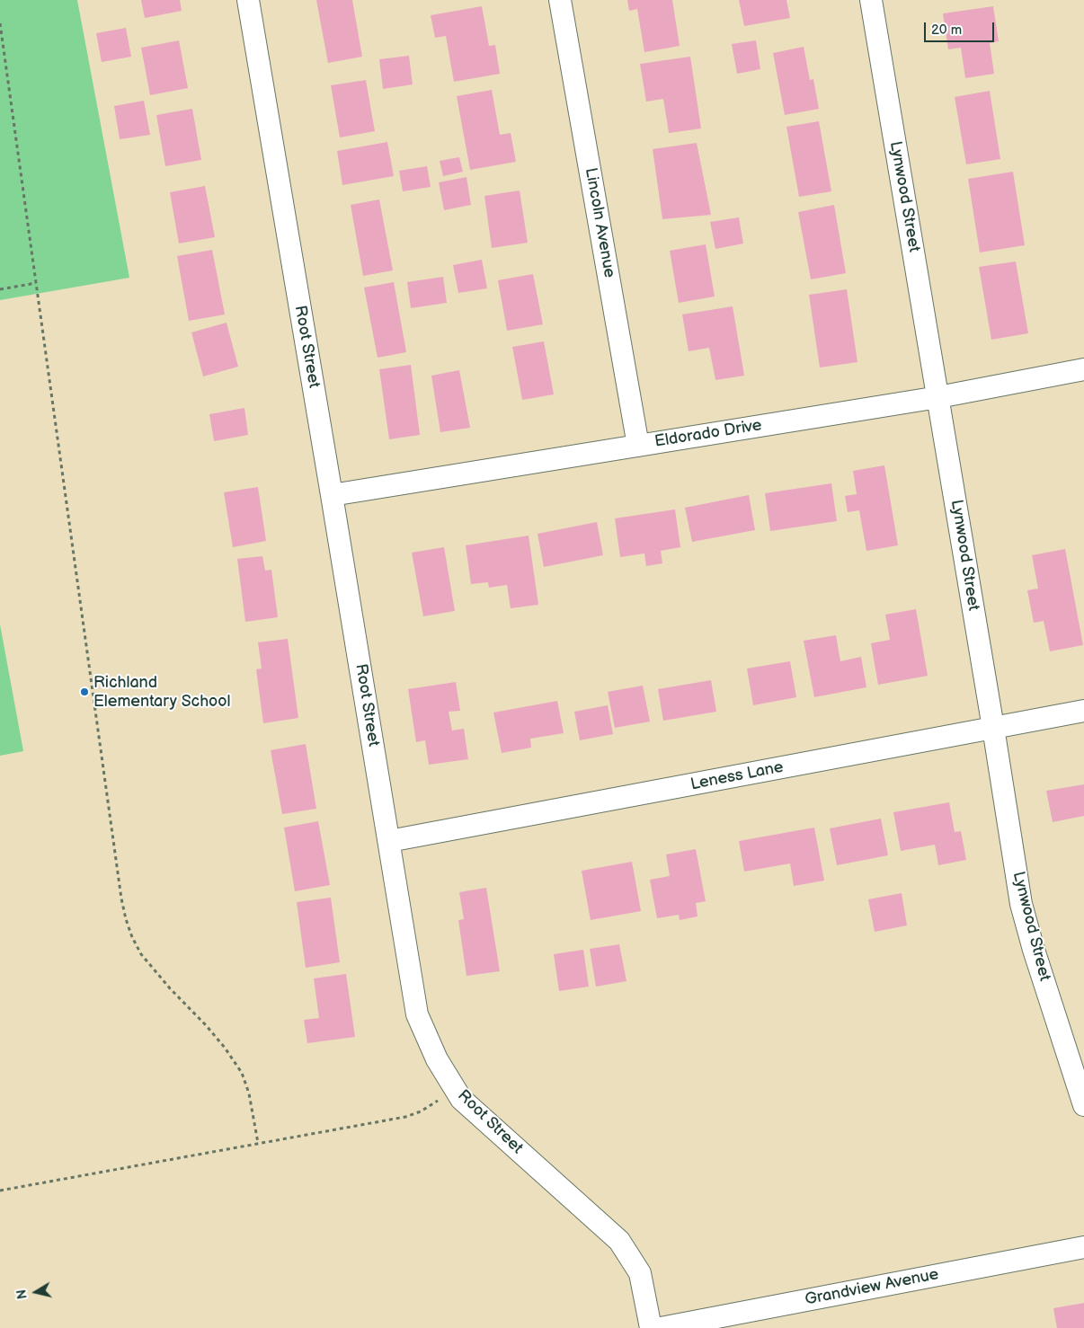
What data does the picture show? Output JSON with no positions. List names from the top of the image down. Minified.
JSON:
{"streets":{"street":["Lynwood Street","Lincoln Avenue","Root Street","Eldorado Drive","Leness Lane","Grandview Avenue"]},"crossings":[["Lynwood Street","Eldorado Drive"],["Lynwood Street","Leness Lane"],["Lincoln Avenue","Eldorado Drive"],["Root Street","Eldorado Drive"],["Root Street","Leness Lane"]],"places":["Richland Elementary School"],"scale_bar":"20 m","north":"left"}
